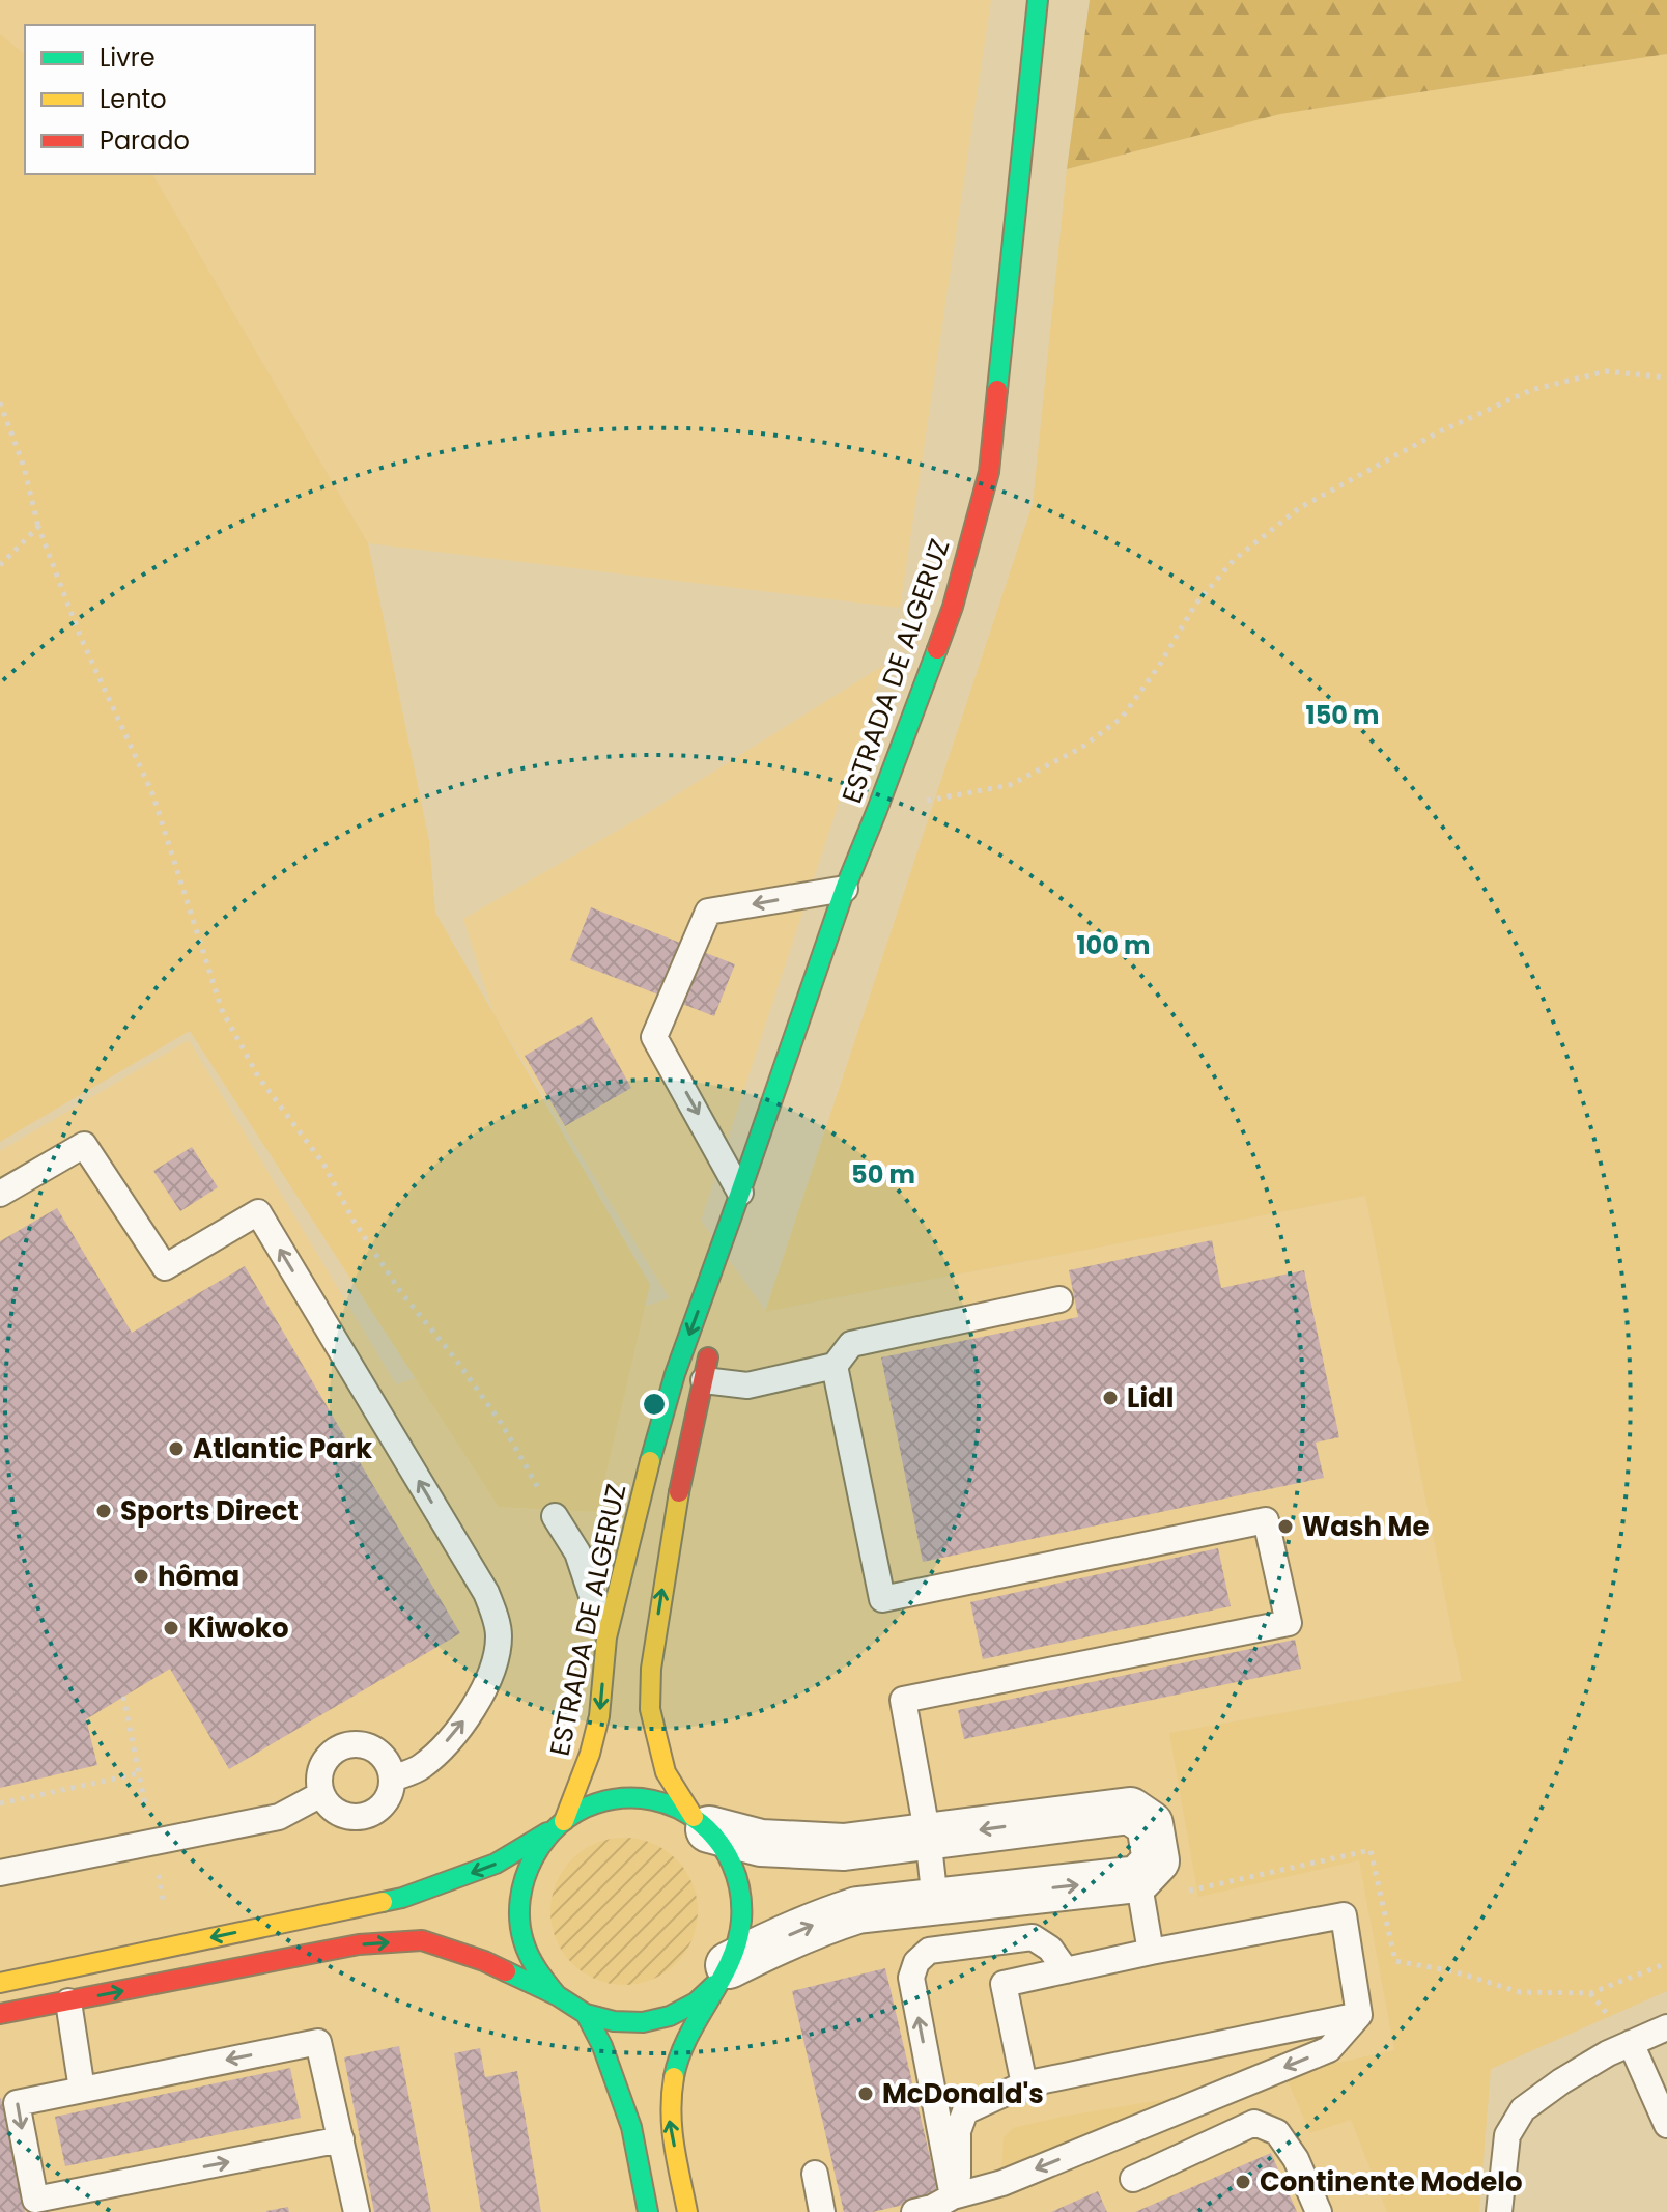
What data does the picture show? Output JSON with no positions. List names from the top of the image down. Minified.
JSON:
{"streets":{"main road":["ESTRADA DE ALGERUZ"]},"places":["Lidl","Atlantic Park","Sports Direct","Wash Me","hôma","Kiwoko","McDonald's","Continente Modelo"],"legend":["Livre","Lento","Parado"],"rings":["150 m","100 m","50 m"]}
